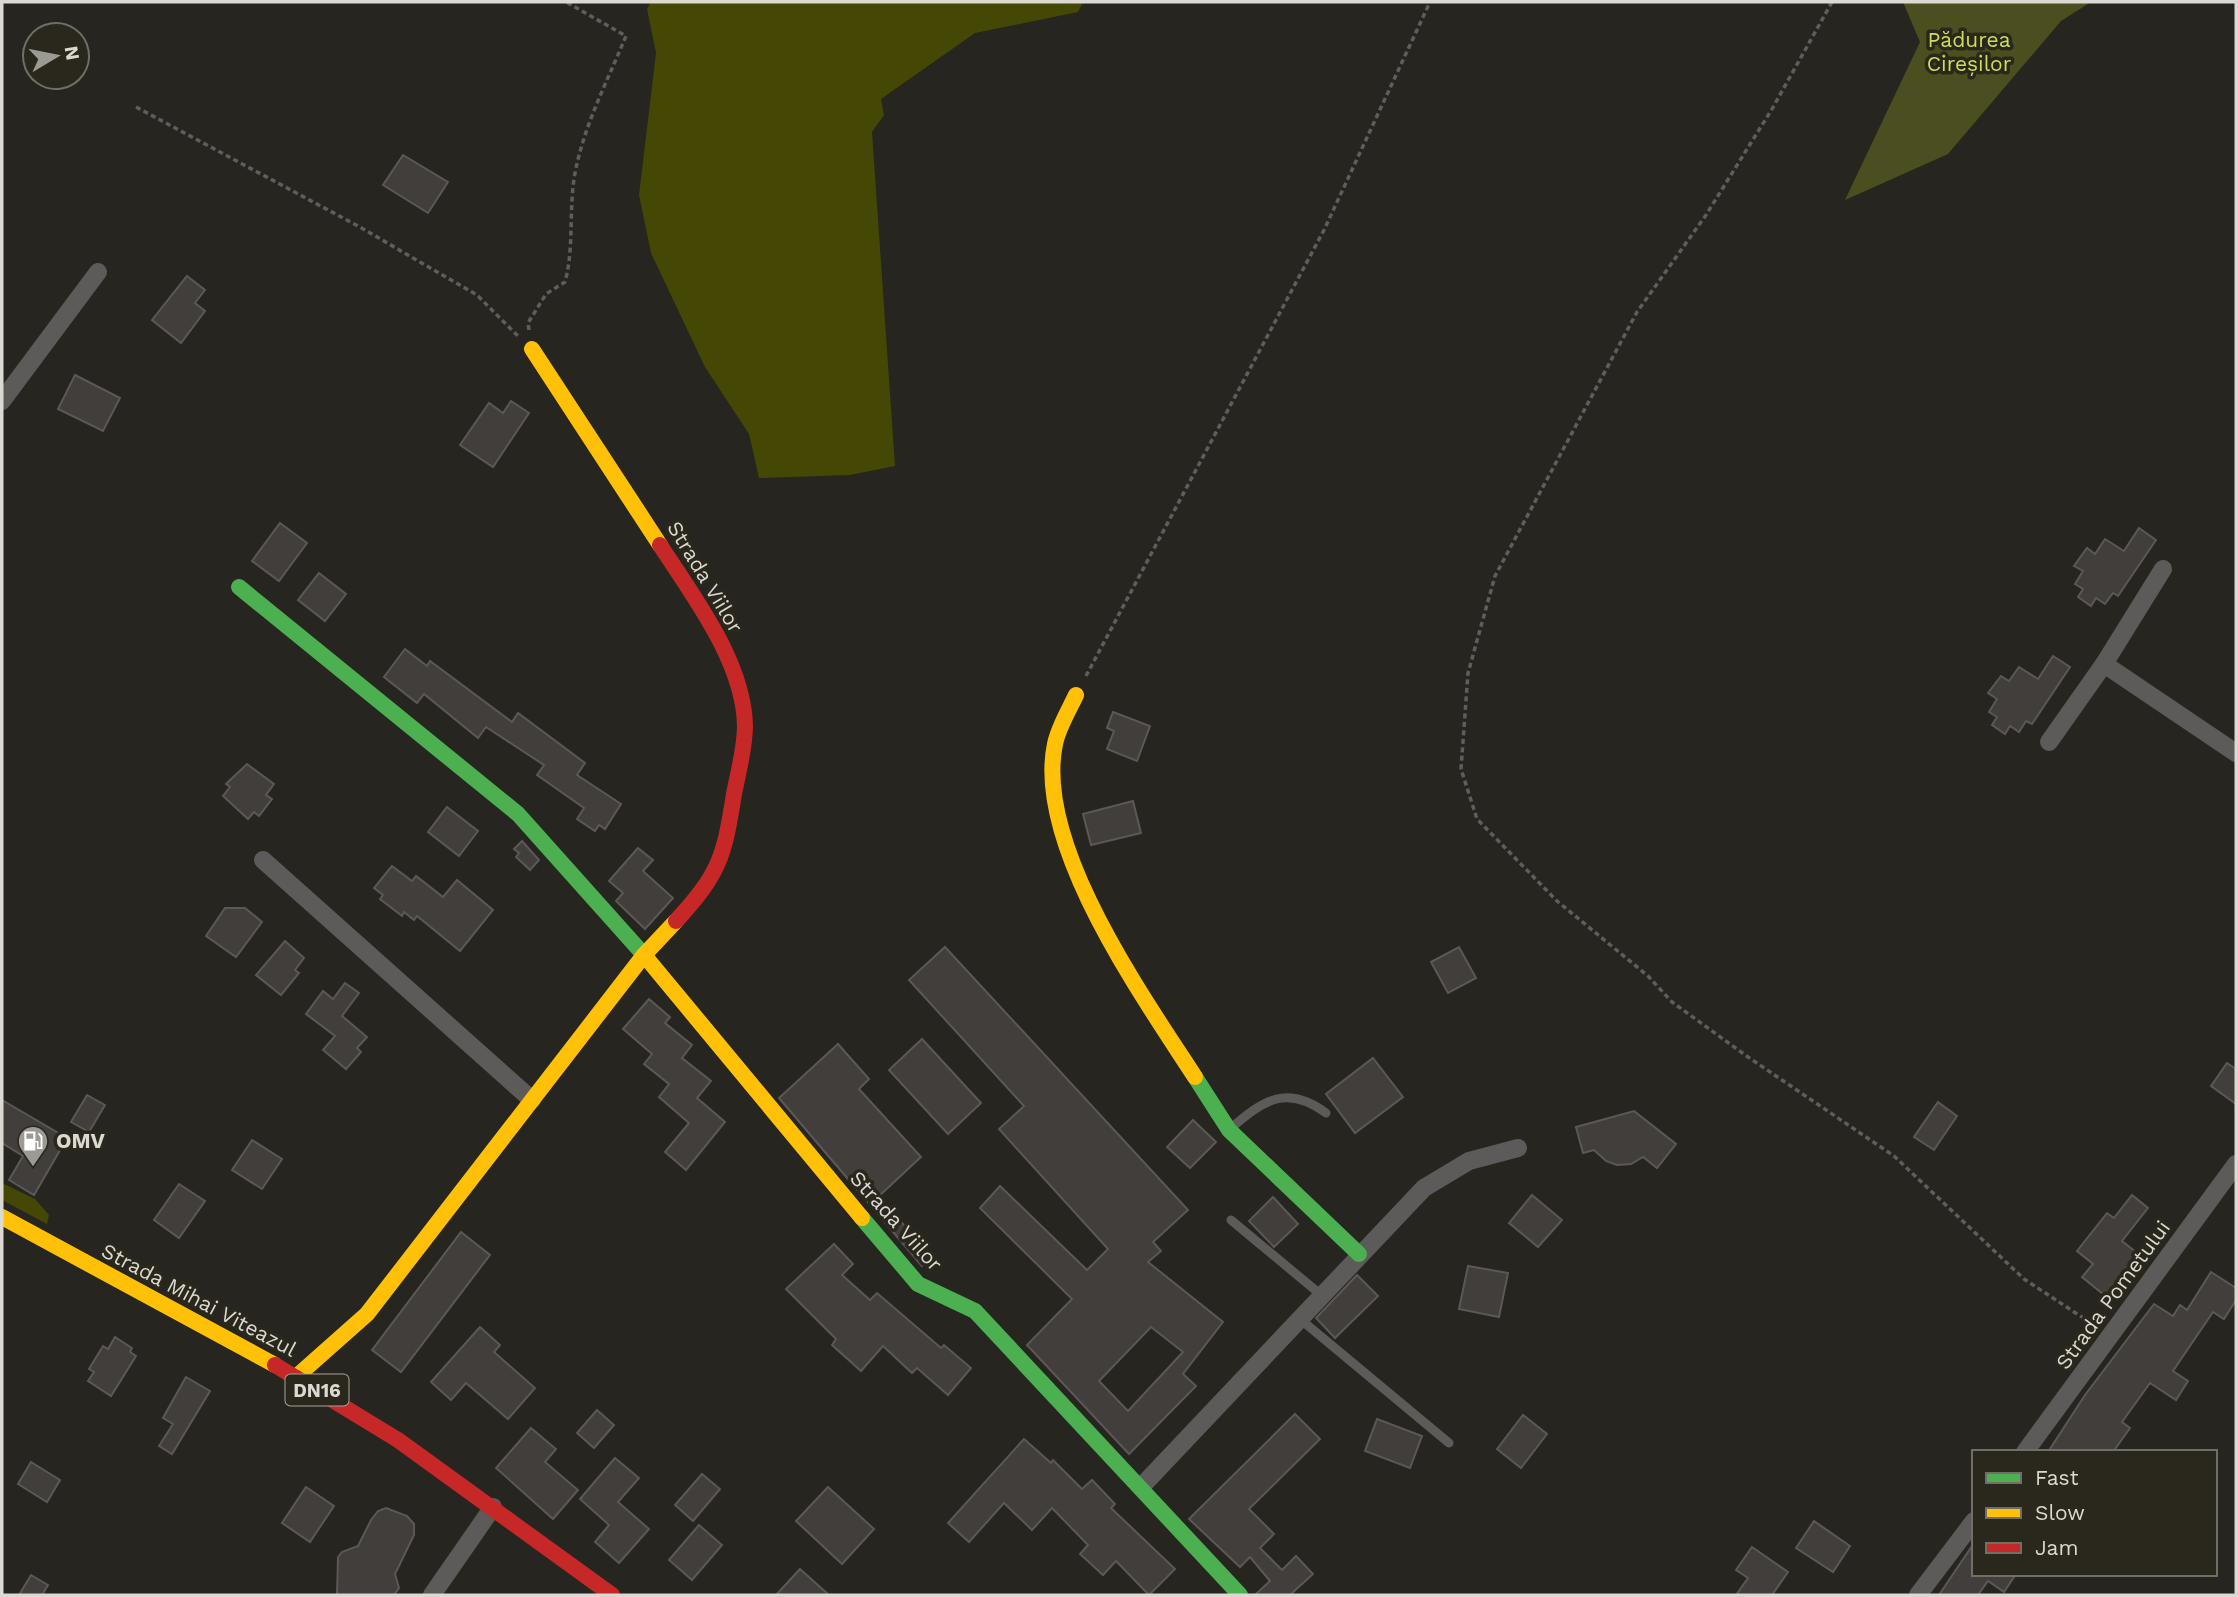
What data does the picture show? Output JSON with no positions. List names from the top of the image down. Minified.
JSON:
{"streets":{"main road":["Strada Viilor","Strada Mihai Viteazul","DN16"],"street":["Strada Pometului"]},"crossings":[["Strada Viilor","Strada Mihai Viteazul"]],"parks":["Pădurea Cireșilor"],"places":{"fuel station":["OMV"]},"legend":["Fast","Slow","Jam"],"north":"right"}
